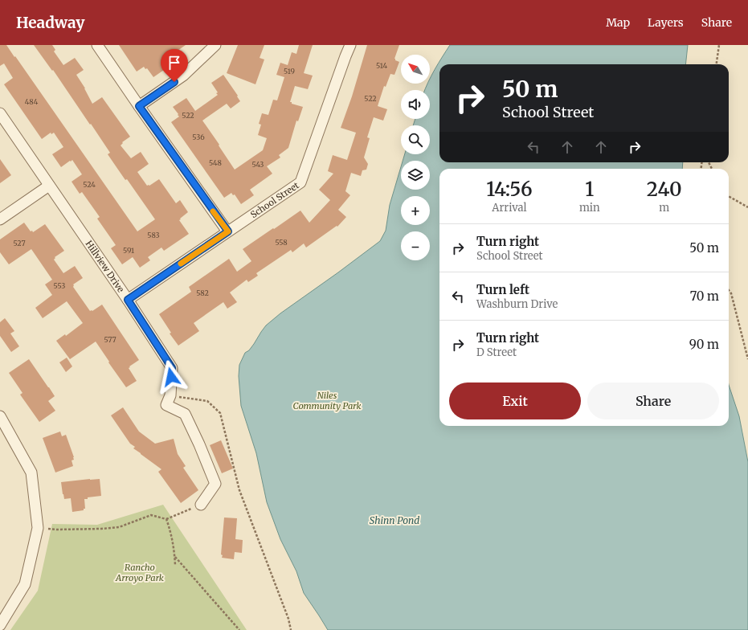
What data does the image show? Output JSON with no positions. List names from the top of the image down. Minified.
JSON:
{"streets":{"street":["School Street","Hillview Drive"]},"crossings":[["School Street","Hillview Drive"]],"water":["Shinn Pond"],"parks":["Niles Community Park","Rancho Arroyo Park"],"house_numbers":["514","519","522","484","522","536","548","543","524","583","558","527","591","553","582","577"],"north":"top left","page":{"header":"Headway","nav":["Map","Layers","Share"],"map_buttons":["+","−"],"turn":["50 m","School Street"],"eta":["14:56","Arrival","1","min","240","m"],"list":[{"name":"Turn right","note":"School Street","value":"50 m"},{"name":"Turn left","note":"Washburn Drive","value":"70 m"},{"name":"Turn right","note":"D Street","value":"90 m"}],"buttons":["Exit","Share"]}}
